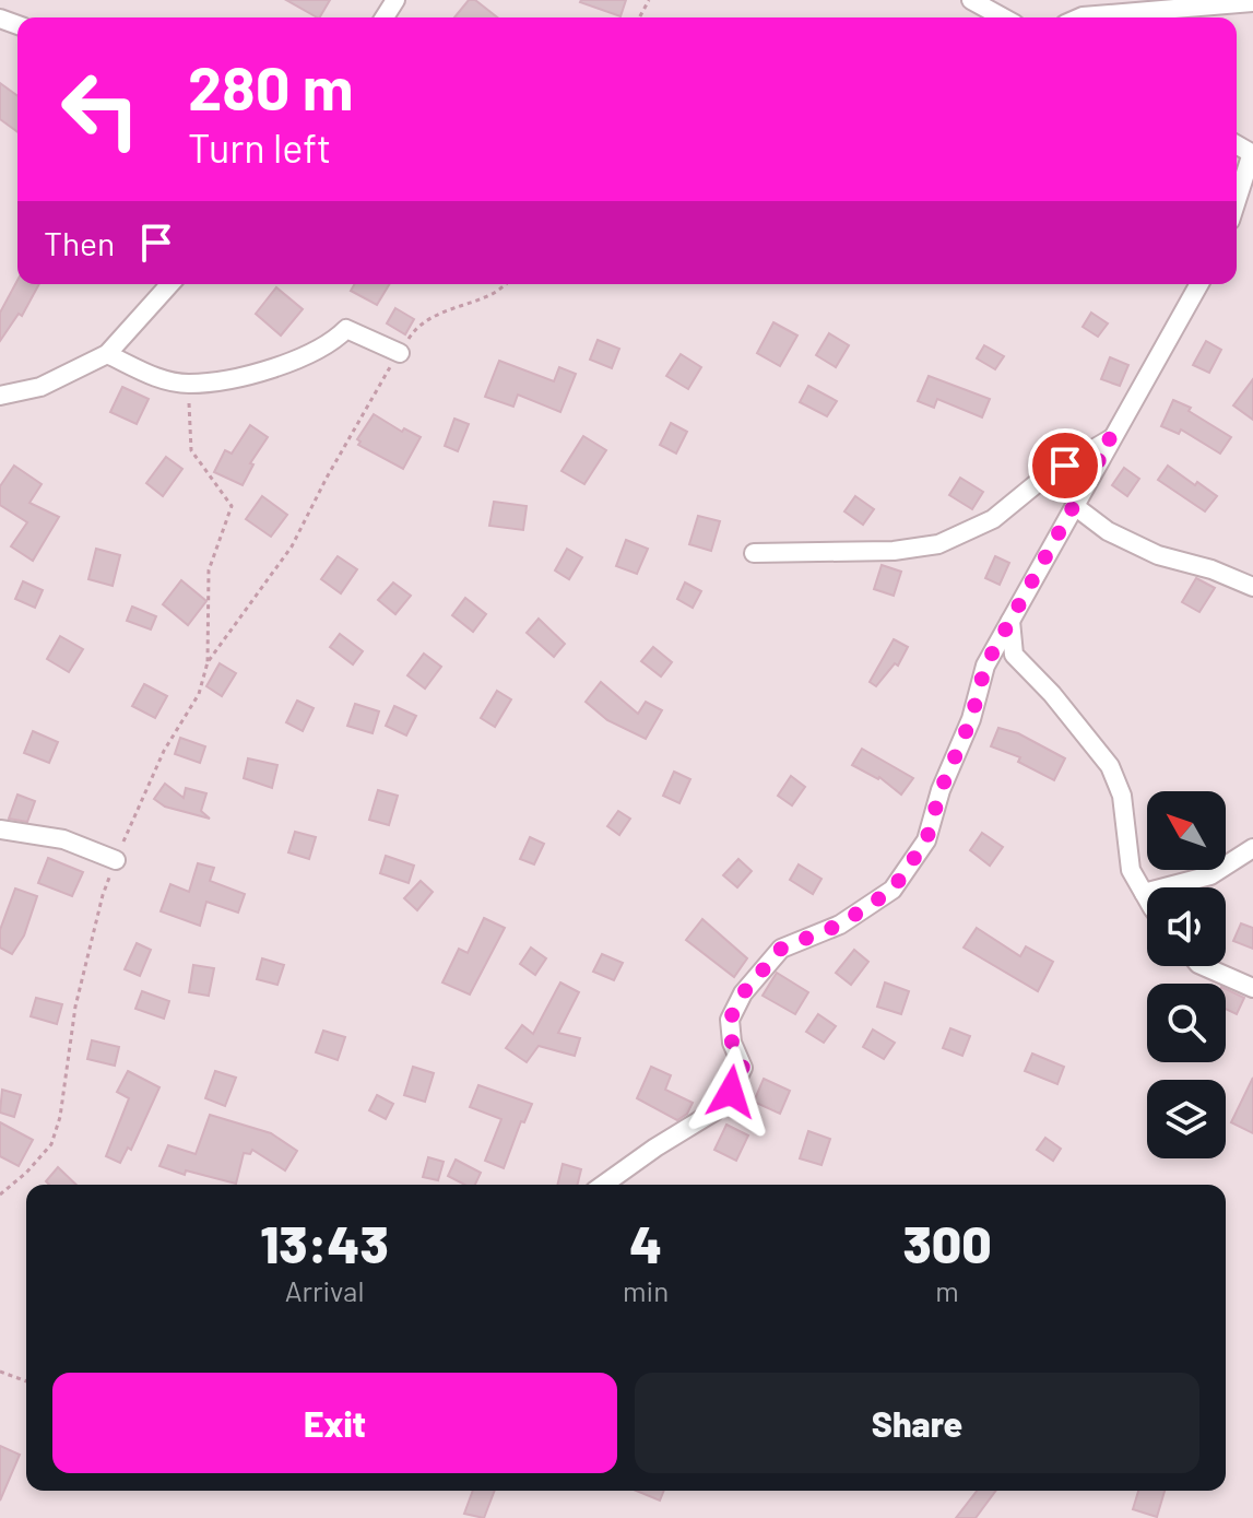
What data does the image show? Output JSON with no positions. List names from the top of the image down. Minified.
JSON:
{"north":"top left","page":{"turn":["280 m","Turn left"],"then":"Then","eta":["13:43","Arrival","4","min","300","m"],"buttons":["Exit","Share"]}}
